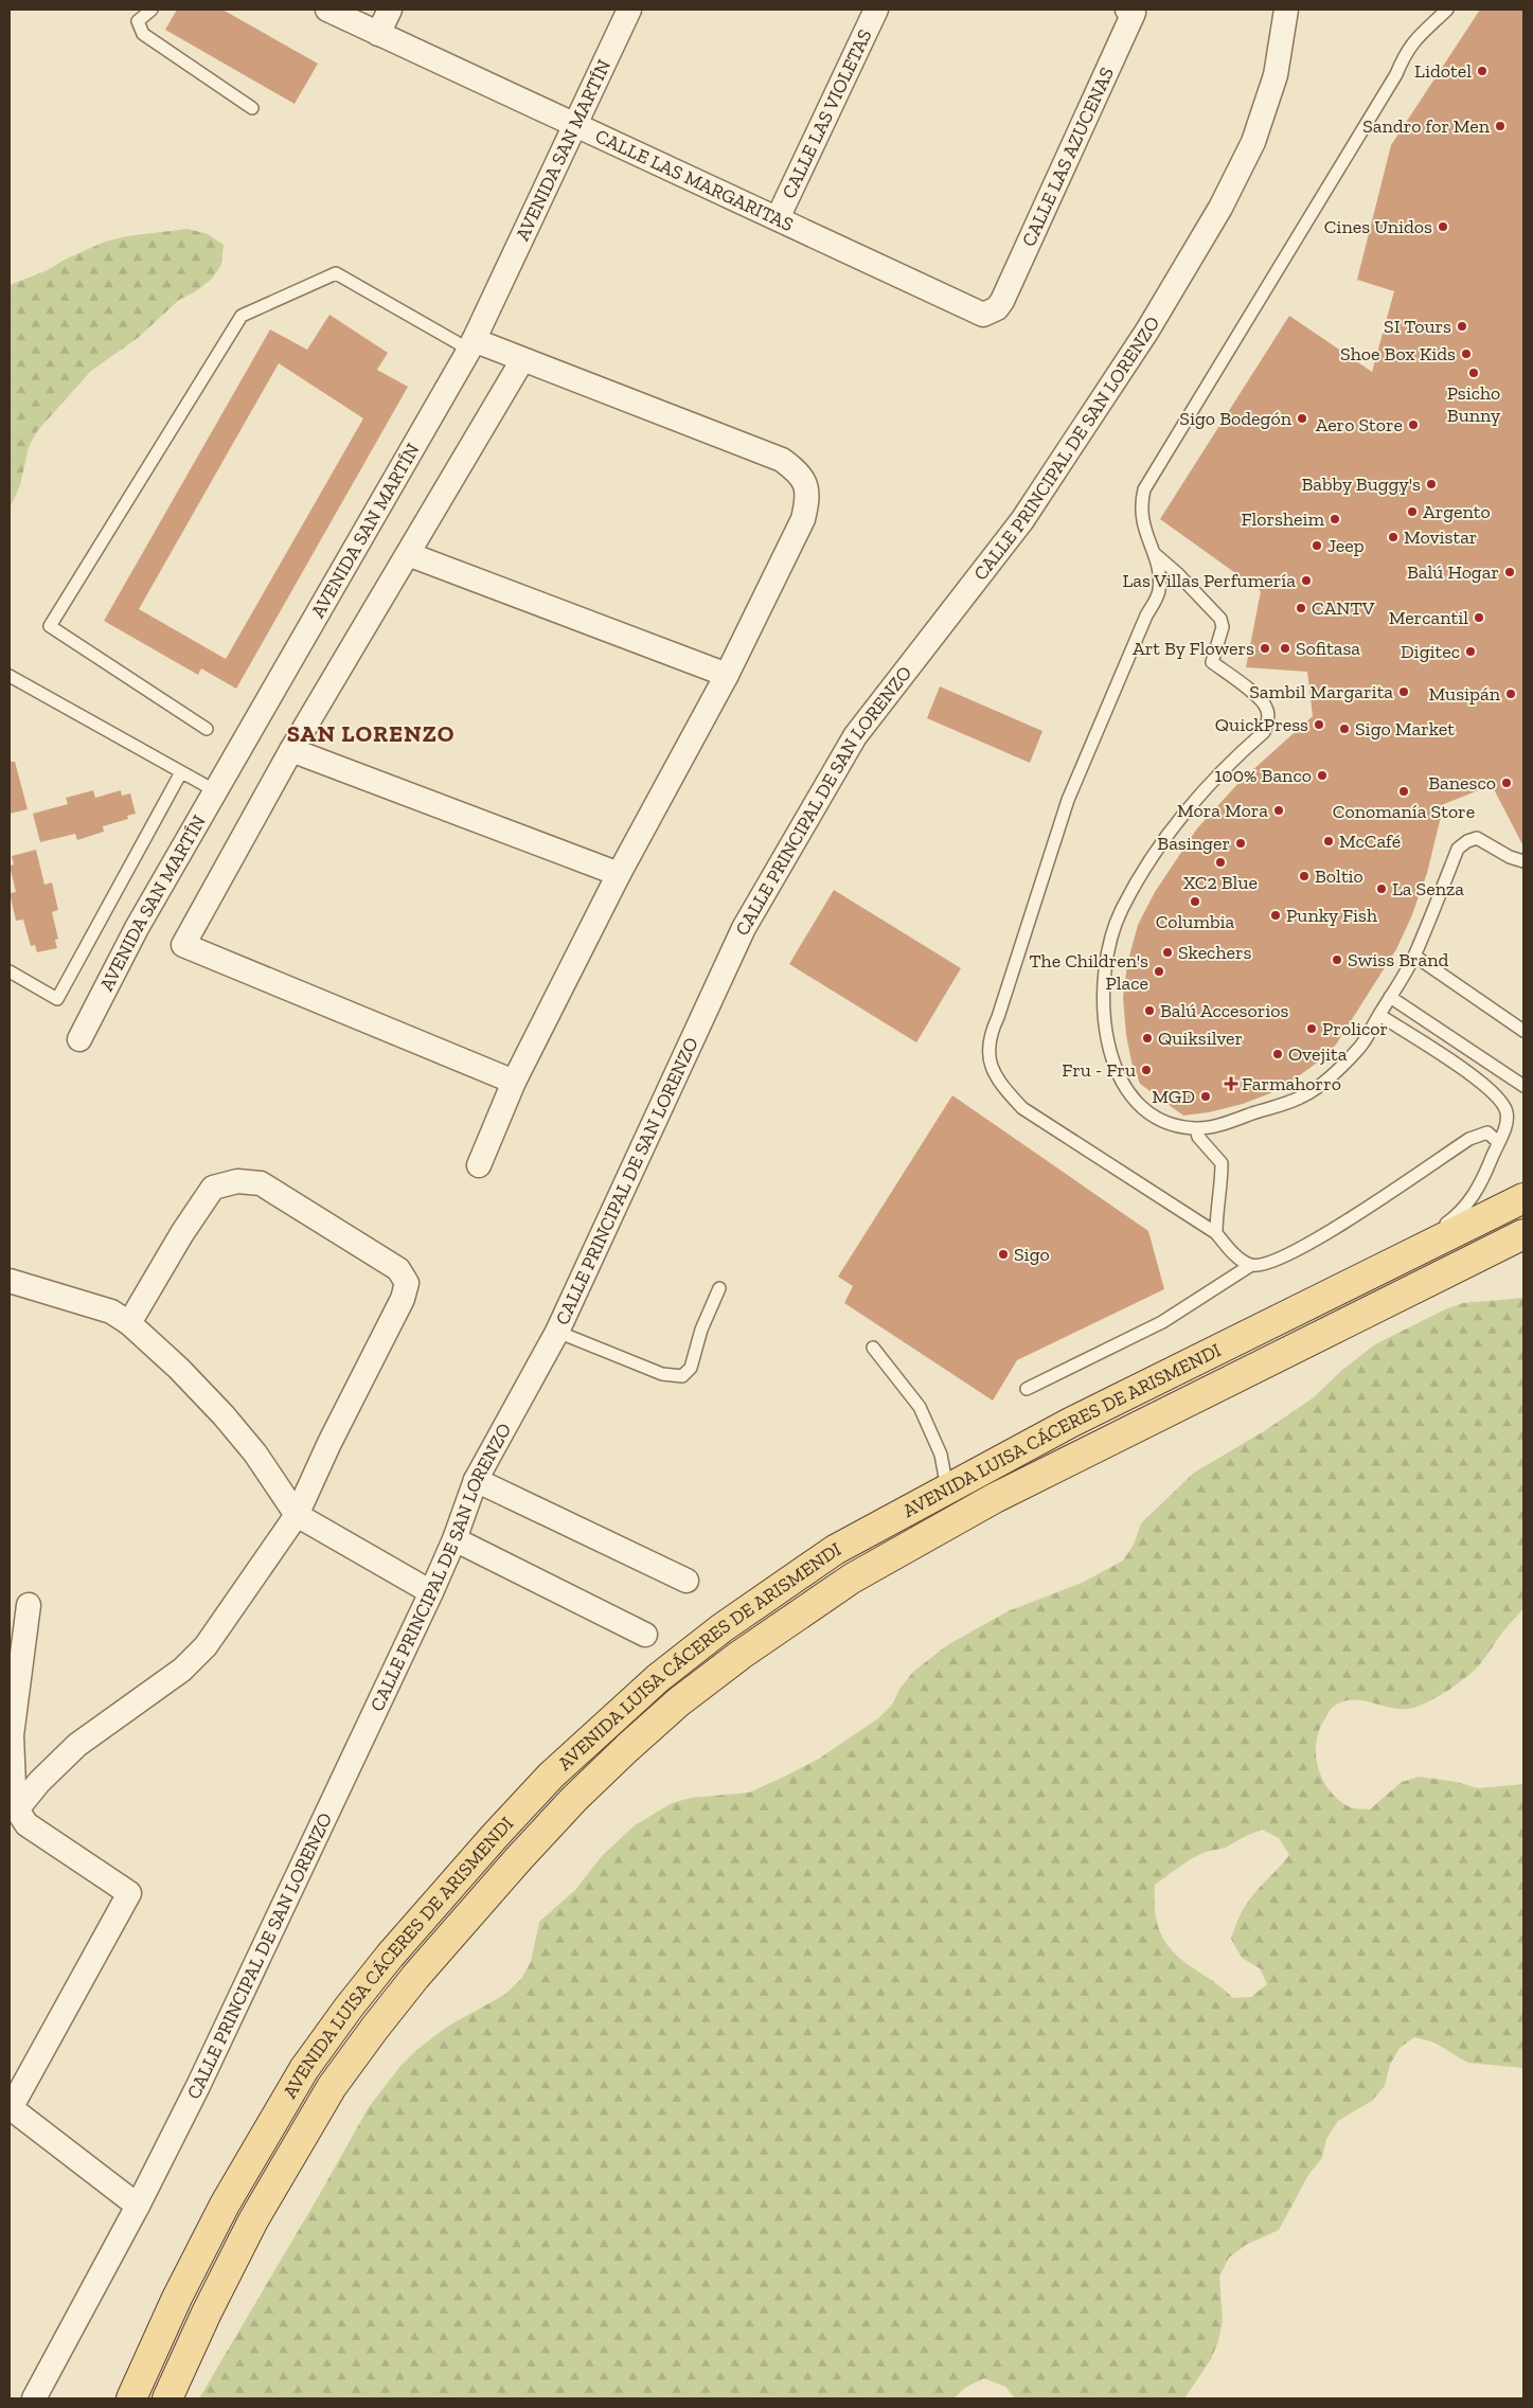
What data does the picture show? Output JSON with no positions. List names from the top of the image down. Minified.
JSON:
{"streets":{"main road":["AVENIDA LUISA CÁCERES DE ARISMENDI"],"street":["CALLE LAS VIOLETAS","AVENIDA SAN MARTÍN","CALLE LAS AZUCENAS","CALLE LAS MARGARITAS","CALLE PRINCIPAL DE SAN LORENZO"]},"crossings":[["CALLE LAS VIOLETAS","CALLE LAS MARGARITAS"],["AVENIDA SAN MARTÍN","CALLE LAS MARGARITAS"],["CALLE LAS AZUCENAS","CALLE LAS MARGARITAS"]],"districts":["SAN LORENZO"],"places":{"other":["Lidotel","Sandro for Men","Cines Unidos","SI Tours","Shoe Box Kids","Psicho Bunny","Sigo Bodegón","Aero Store","Babby Buggy's","Argento","Florsheim","Movistar","Jeep","Balú Hogar","Las Villas Perfumería","CANTV","Mercantil","Art By Flowers","Sofitasa","Digitec","Sambil Margarita","Musipán","QuickPress","Sigo Market","100% Banco","Banesco","Conomanía Store","Mora Mora","McCafé","Basinger","XC2 Blue","Boltio","La Senza","Columbia","Punky Fish","Skechers","Swiss Brand","The Children's Place","Balú Accesorios","Prolicor","Quiksilver","Ovejita","Fru - Fru","MGD","Sigo"],"health":["Farmahorro"]}}
